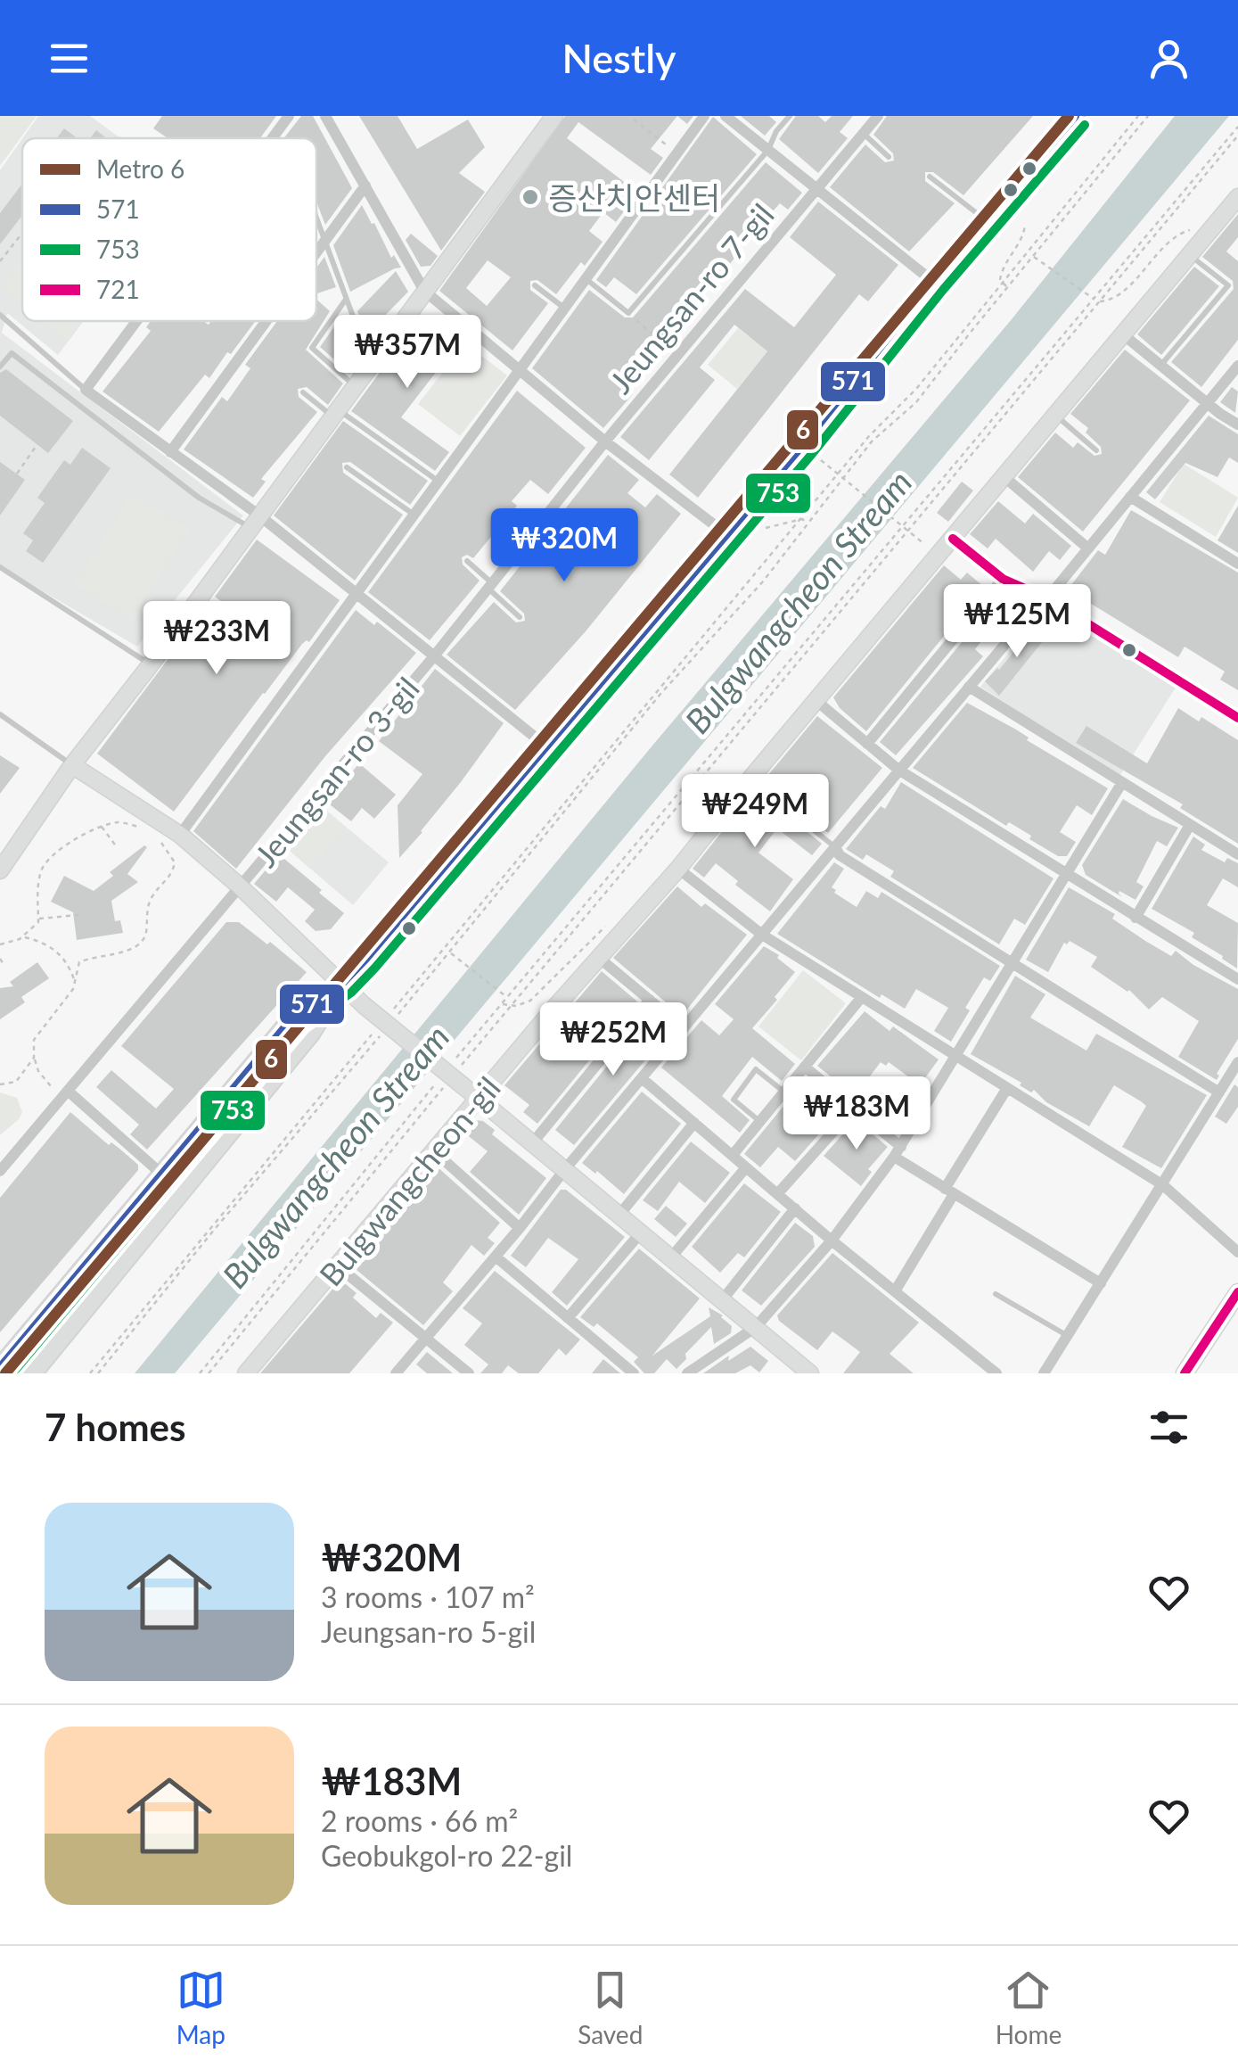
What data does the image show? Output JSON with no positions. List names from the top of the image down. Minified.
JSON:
{"streets":{"street":["Jeungsan-ro 7-gil","Jeungsan-ro 3-gil","Bulgwangcheon-gil"]},"crossings":[["Jeungsan-ro 7-gil","Jeungsan-ro 3-gil"],["Jeungsan-ro 3-gil","Bulgwangcheon-gil"]],"water":["Bulgwangcheon Stream"],"places":["증산치안센터"],"lines":["metro line 6","transit line 571","transit line 753","transit line 721"],"legend":["Metro 6","571","753","721"],"page":{"header":"Nestly","price":["₩357M","₩320M","₩125M","₩233M","₩249M","₩252M","₩183M"],"heading":"7 homes","list":[{"name":"₩320M","note":"3 rooms · 107 m² · Jeungsan-ro 5-gil"},{"name":"₩183M","note":"2 rooms · 66 m² · Geobukgol-ro 22-gil"}],"tabs":["Map","Saved","Home"]}}
